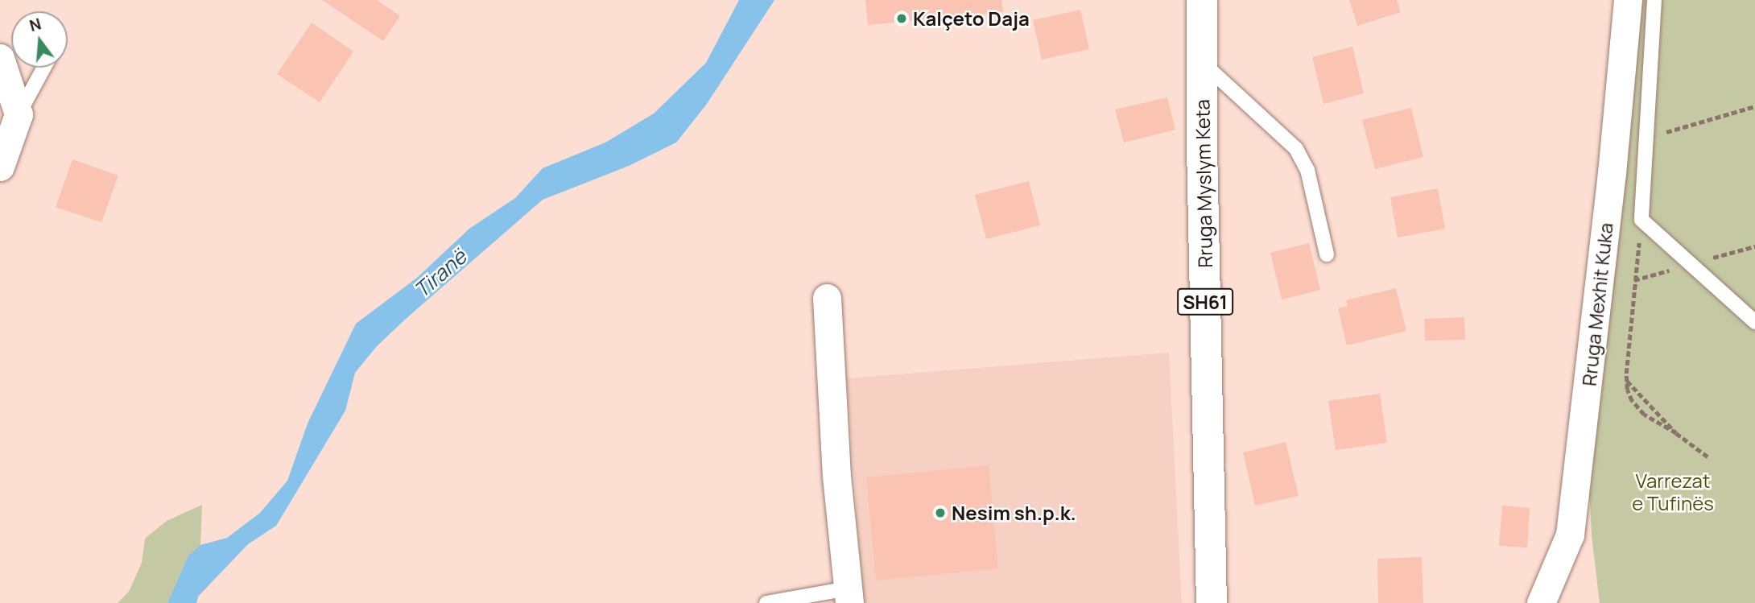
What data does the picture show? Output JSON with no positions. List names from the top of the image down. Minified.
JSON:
{"streets":{"main road":["Rruga Myslym Keta","SH61"],"street":["Rruga Mexhit Kuka"]},"water":["Tiranë"],"parks":["Varrezat e Tufinës"],"places":["Kalçeto Daja","Nesim sh.p.k."],"north":"top"}
